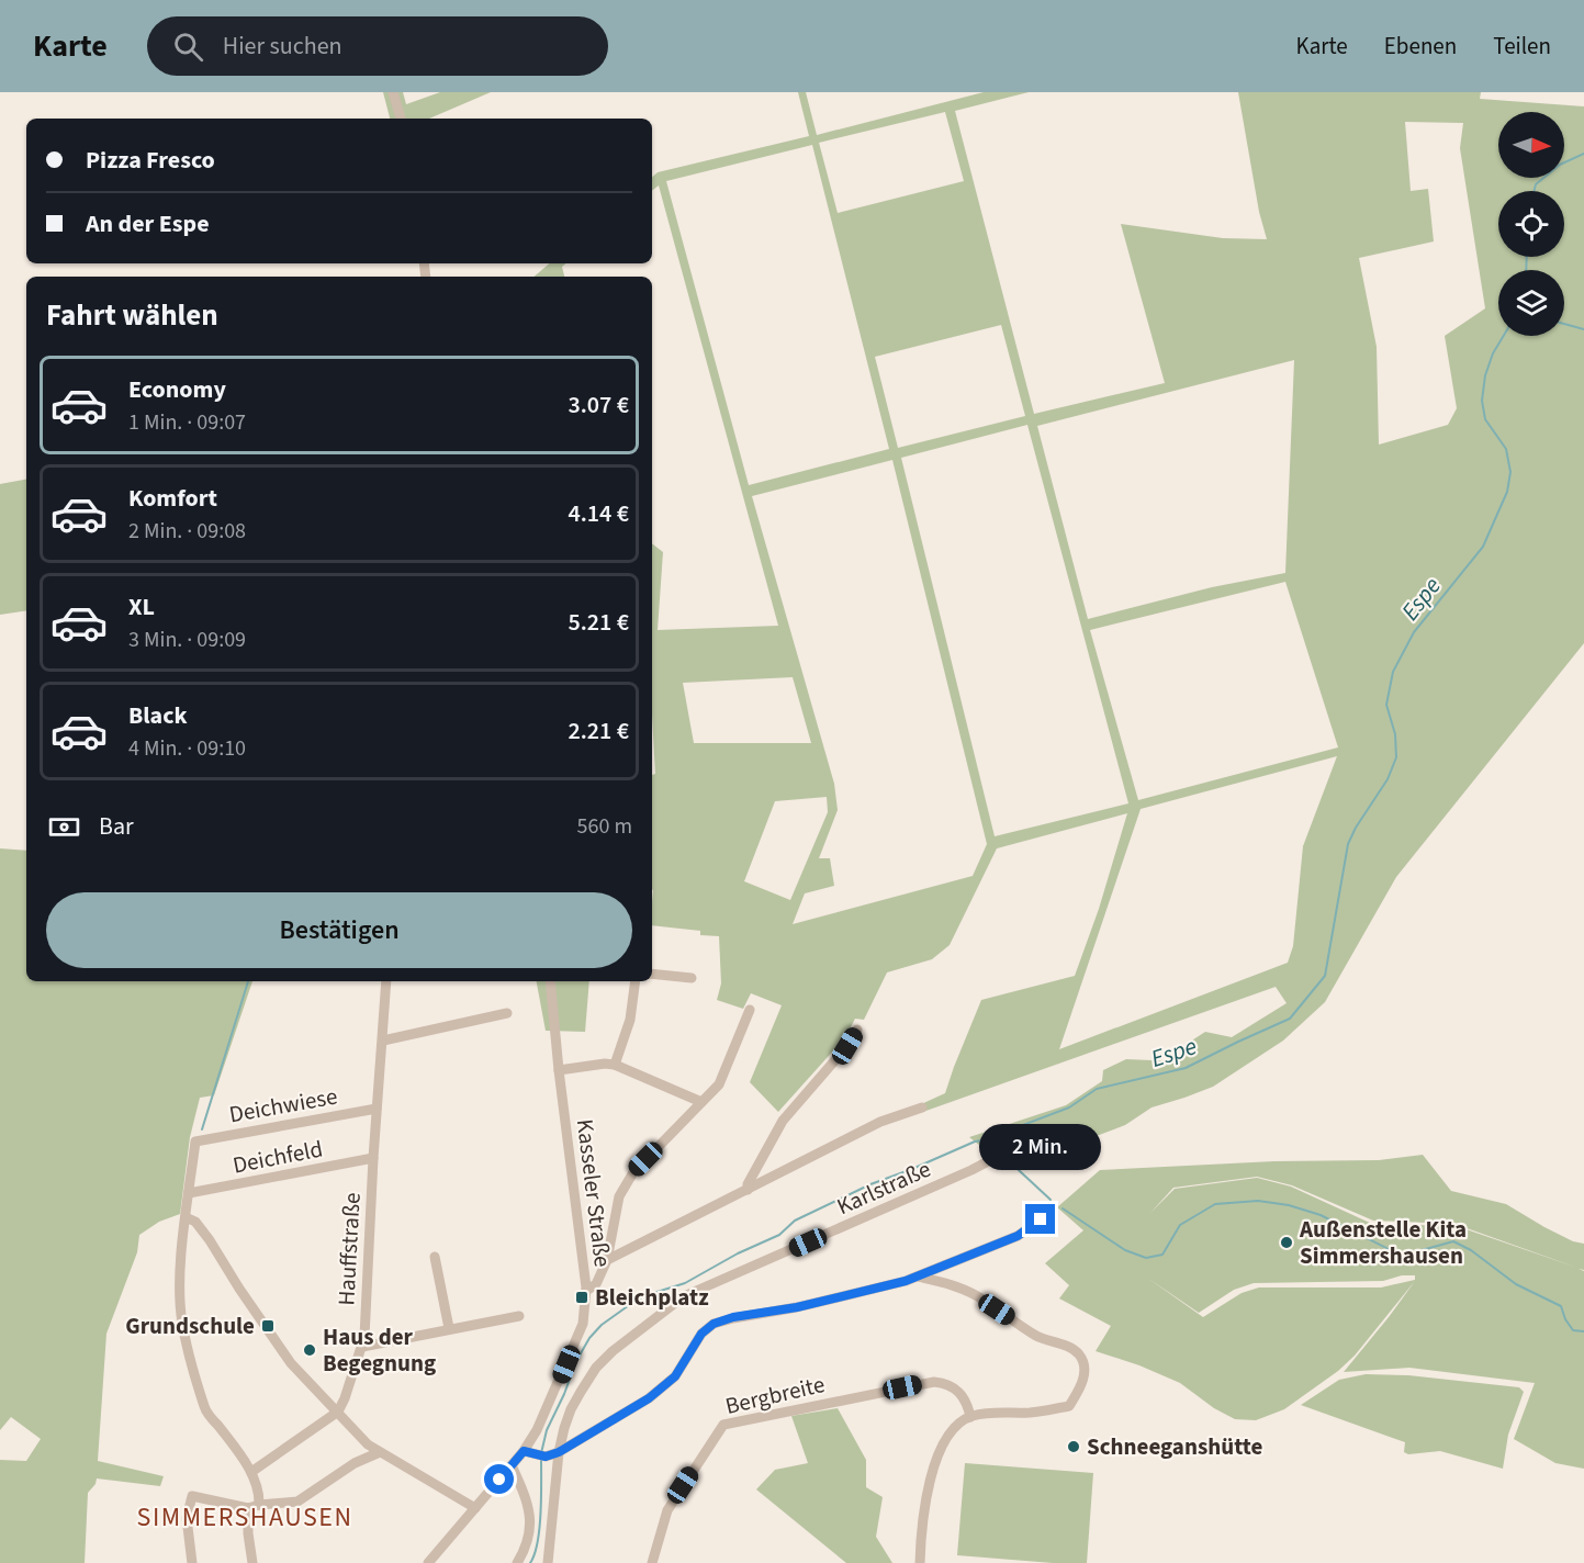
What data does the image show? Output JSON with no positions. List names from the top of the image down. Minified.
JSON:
{"streets":{"street":["Deichwiese","Deichfeld","Karlstraße","Kasseler Straße","Hauffstraße","Bergbreite"]},"crossings":[["Deichwiese","Deichfeld"],["Deichwiese","Hauffstraße"],["Deichfeld","Hauffstraße"]],"districts":["SIMMERSHAUSEN"],"water":["Espe"],"places":{"other":["Außenstelle Kita Simmershausen","Haus der Begegnung","Schneeganshütte"],"transit":["Bleichplatz","Grundschule"]},"north":"right","page":{"header":"Karte","search":"Hier suchen","nav":["Karte","Ebenen","Teilen"],"banner":["Pizza Fresco","An der Espe"],"heading":"Fahrt wählen","list":[{"name":"Economy","note":"1 Min. · 09:07","value":"3.07 €"},{"name":"Komfort","note":"2 Min. · 09:08","value":"4.14 €"},{"name":"XL","note":"3 Min. · 09:09","value":"5.21 €"},{"name":"Black","note":"4 Min. · 09:10","value":"2.21 €"}],"pay":["Bar","560 m"],"buttons":"Bestätigen","bubble":"2 Min."}}
